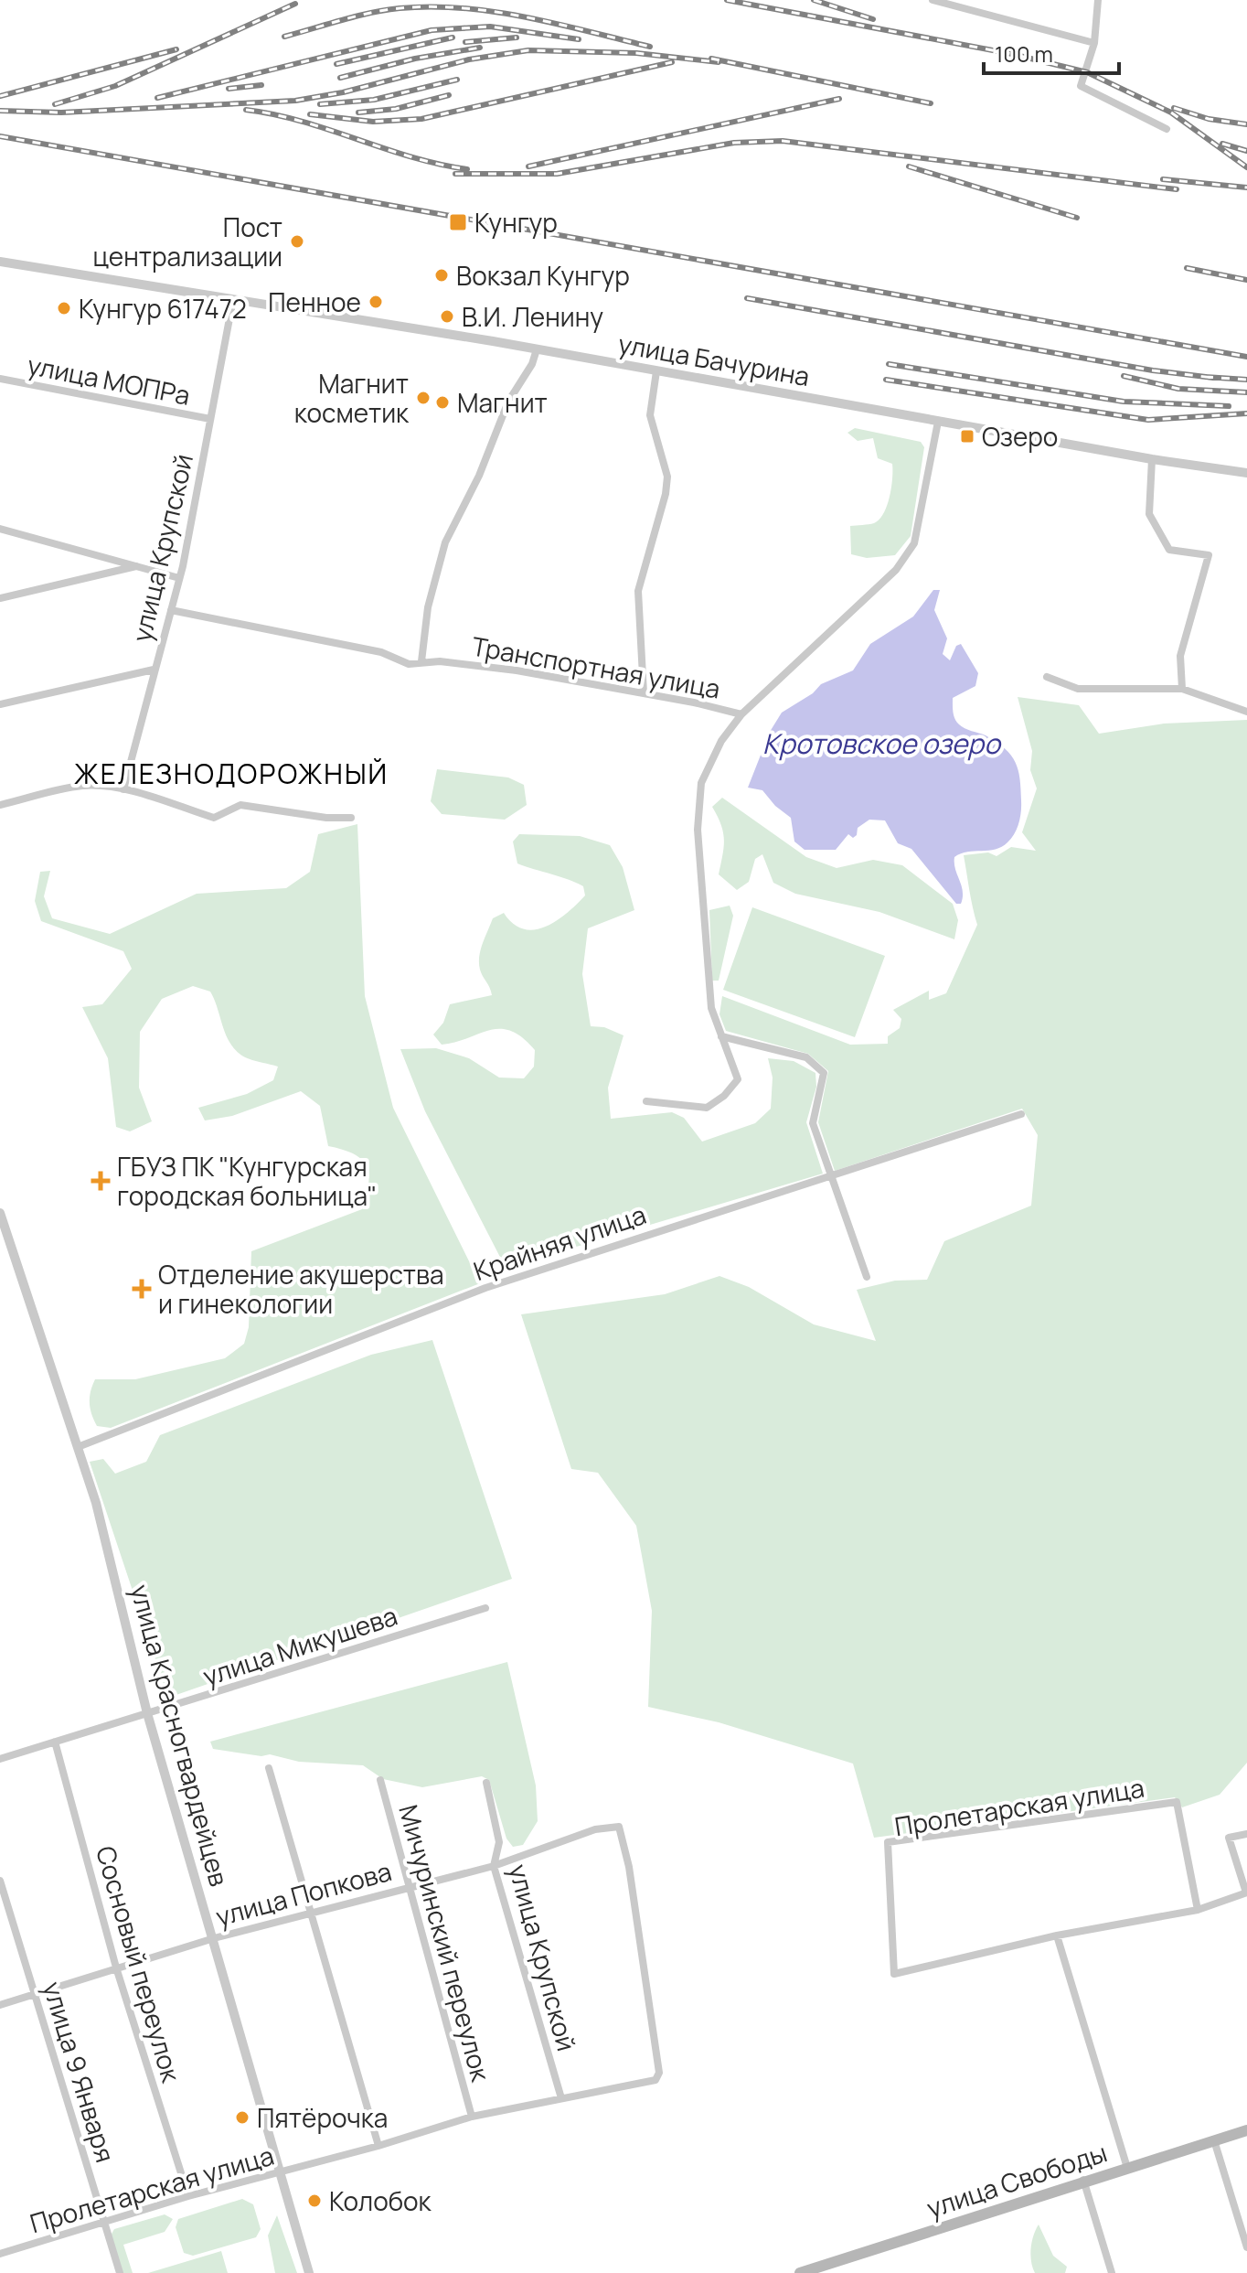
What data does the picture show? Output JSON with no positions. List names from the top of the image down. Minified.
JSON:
{"streets":{"main road":["улица Свободы"],"street":["улица Бачурина","улица МОПРа","улица Крупской","Транспортная улица","Крайняя улица","улица Микушева","улица Красногвардейцев","Пролетарская улица","улица Попкова","Мичуринский переулок","Сосновый переулок","улица 9 Января"]},"crossings":[["улица Бачурина","улица Крупской"],["улица Бачурина","Транспортная улица"],["улица МОПРа","улица Крупской"],["улица Крупской","Транспортная улица"],["улица Крупской","Пролетарская улица"],["улица Крупской","улица Попкова"],["Крайняя улица","улица Красногвардейцев"],["улица Микушева","улица Красногвардейцев"],["улица Микушева","Сосновый переулок"],["улица Красногвардейцев","Пролетарская улица"],["улица Красногвардейцев","улица Попкова"],["Пролетарская улица","улица Попкова"],["Пролетарская улица","Мичуринский переулок"],["Пролетарская улица","Сосновый переулок"],["Пролетарская улица","улица 9 Января"],["улица Попкова","Мичуринский переулок"],["улица Попкова","Сосновый переулок"],["улица Попкова","улица 9 Января"]],"districts":["ЖЕЛЕЗНОДОРОЖНЫЙ"],"water":["Кротовское озеро"],"places":{"transit":["Кунгур","Озеро"],"other":["Пост централизации","Вокзал Кунгур","Пенное","Кунгур 617472","В.И. Ленину","Магнит косметик","Магнит","Пятёрочка","Колобок"],"health":["ГБУЗ ПК \"Кунгурская городская больница\"","Отделение акушерства и гинекологии"]},"scale_bar":"100 m"}
